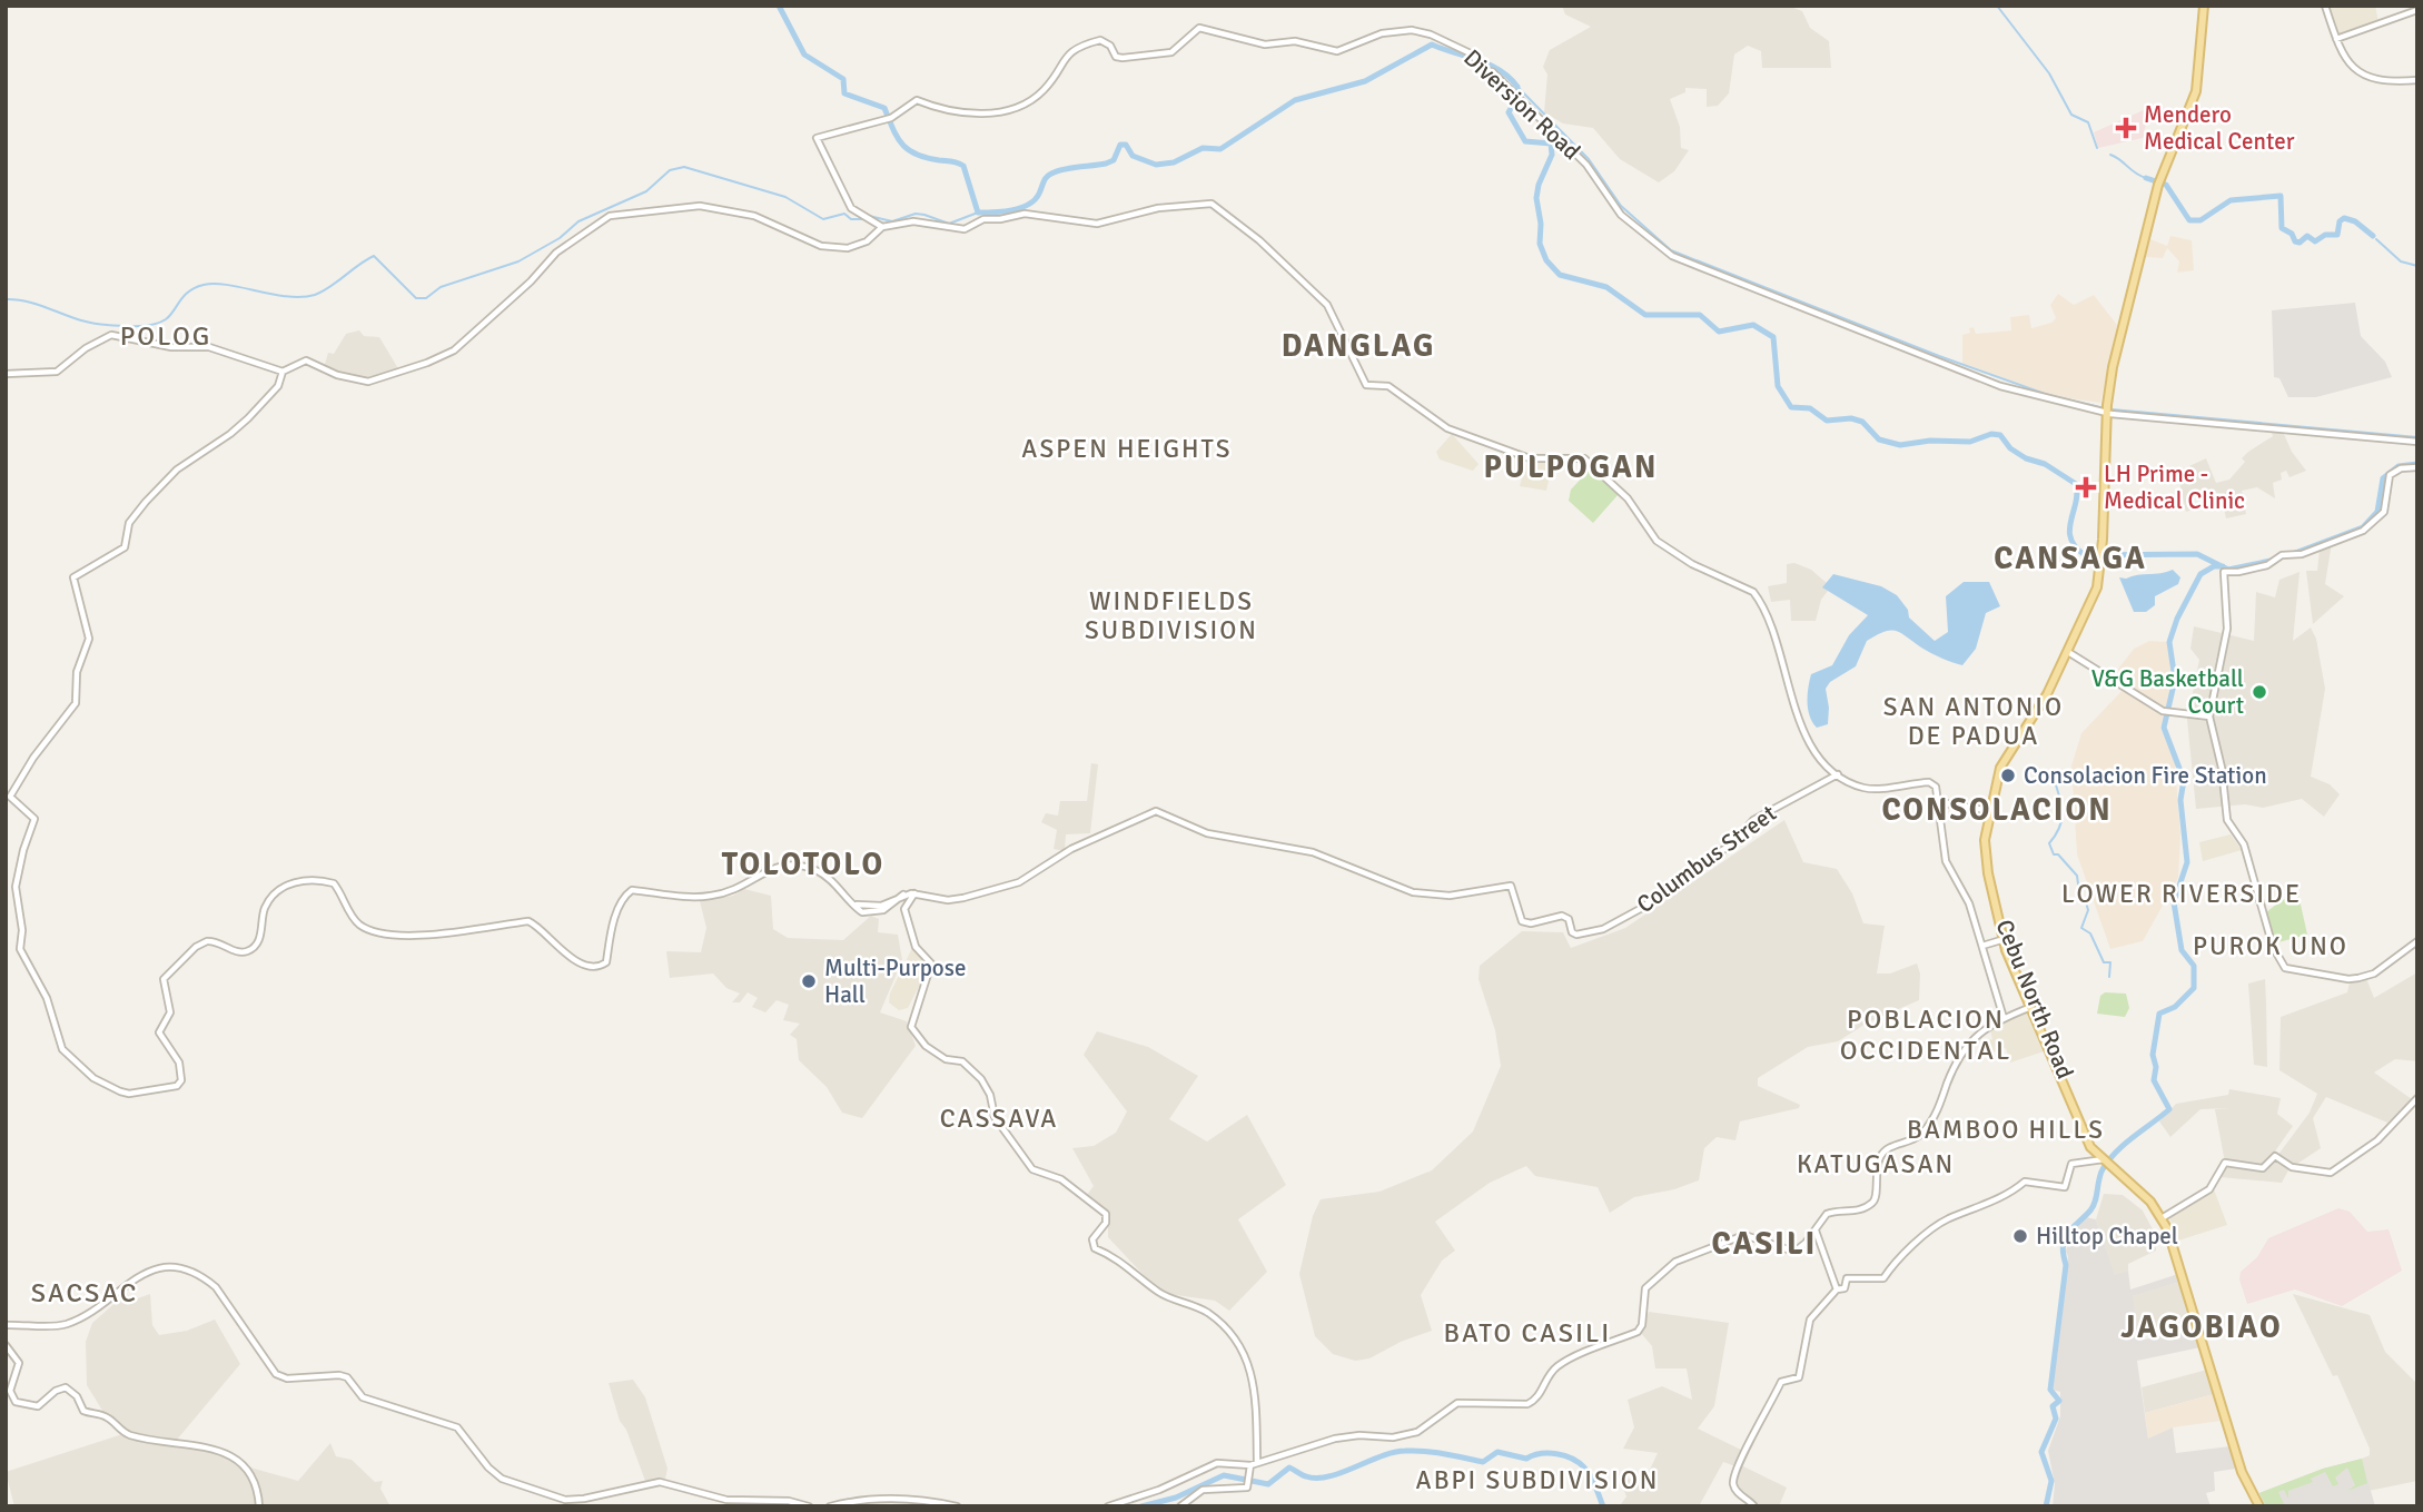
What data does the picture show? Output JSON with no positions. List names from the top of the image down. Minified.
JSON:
{"streets":{"main road":["Cebu North Road"],"street":["Diversion Road","Columbus Street"]},"crossings":[["Diversion Road","Cebu North Road"]],"districts":["POLOG","DANGLAG","ASPEN HEIGHTS","PULPOGAN","CANSAGA","WINDFIELDS SUBDIVISION","SAN ANTONIO DE PADUA","CONSOLACION","TOLOTOLO","LOWER RIVERSIDE","PUROK UNO","POBLACION OCCIDENTAL","CASSAVA","BAMBOO HILLS","KATUGASAN","CASILI","SACSAC","JAGOBIAO","BATO CASILI","ABPI SUBDIVISION"],"places":{"health":["Mendero Medical Center","LH Prime - Medical Clinic"],"other":["V&G Basketball Court","Consolacion Fire Station","Multi-Purpose Hall","Hilltop Chapel"]}}
